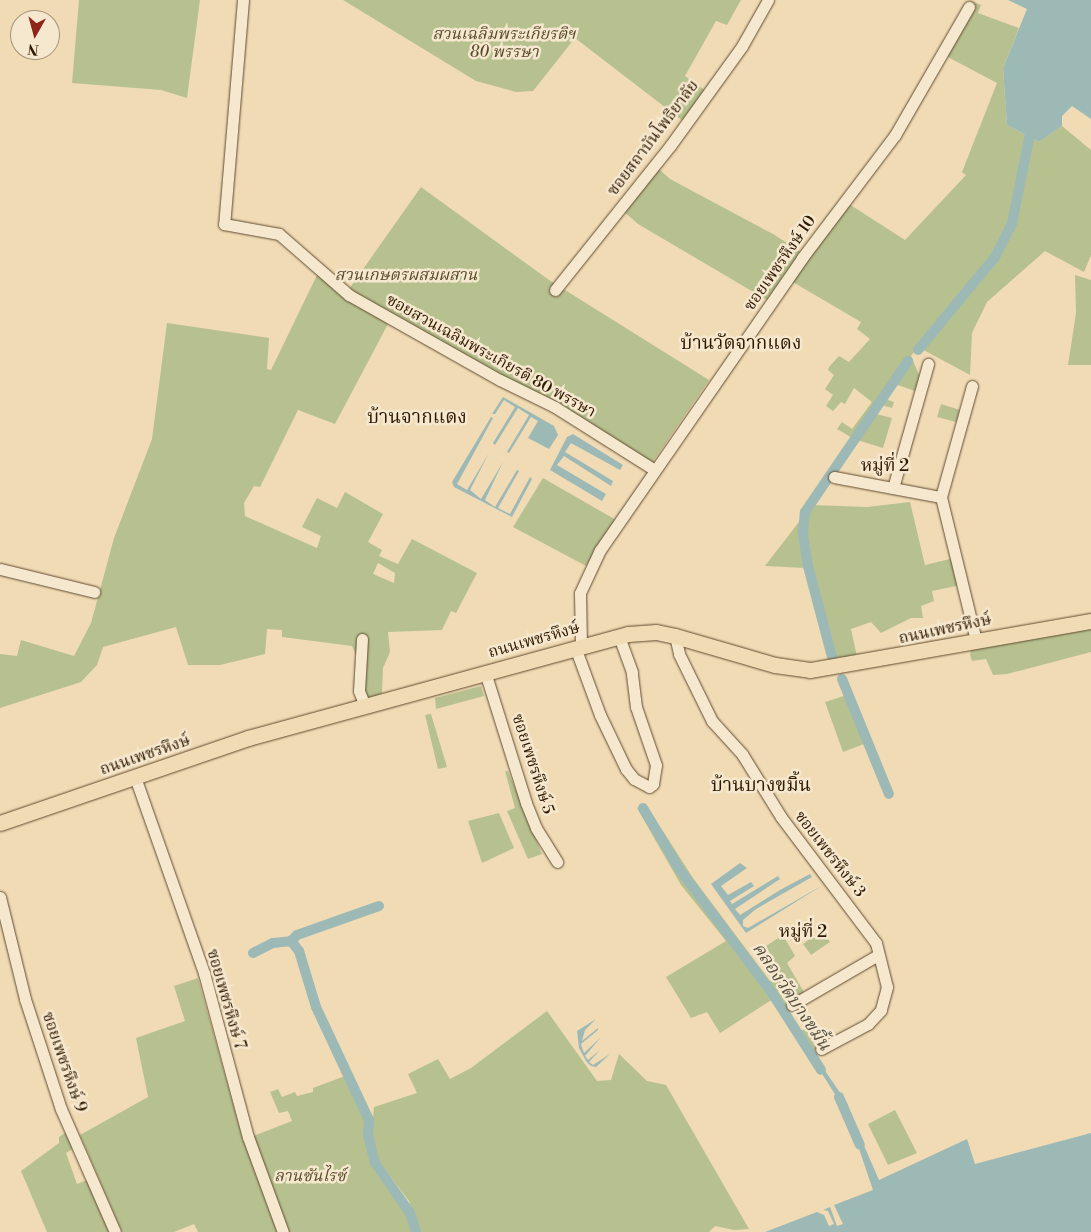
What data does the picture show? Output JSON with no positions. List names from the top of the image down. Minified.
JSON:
{"streets":{"main road":["ถนนเพชรหึงษ์"],"street":["ซอยสถาบันโพธิยาลัย","ซอยเพชรหึงษ์ 10","ซอยสวนเฉลิมพระเกียรติ 80 พรรษา","ซอยเพชรหึงษ์ 5","ซอยเพชรหึงษ์ 3","ซอยเพชรหึงษ์ 7","ซอยเพชรหึงษ์ 9"]},"crossings":[["ซอยเพชรหึงษ์ 10","ซอยสวนเฉลิมพระเกียรติ 80 พรรษา"],["ซอยเพชรหึงษ์ 10","ถนนเพชรหึงษ์"],["ถนนเพชรหึงษ์","ซอยเพชรหึงษ์ 5"],["ถนนเพชรหึงษ์","ซอยเพชรหึงษ์ 3"],["ถนนเพชรหึงษ์","ซอยเพชรหึงษ์ 7"]],"districts":["บ้านวัดจากแดง","บ้านจากแดง","หมู่ที่ 2","บ้านบางขมิ้น","หมู่ที่ 2"],"water":["คลองวัดบางขมิ้น"],"parks":["สวนเฉลิมพระเกียรติฯ 80 พรรษา","สวนเกษตรผสมผสาน","ลานซันไรซ์"],"north":"bottom"}
